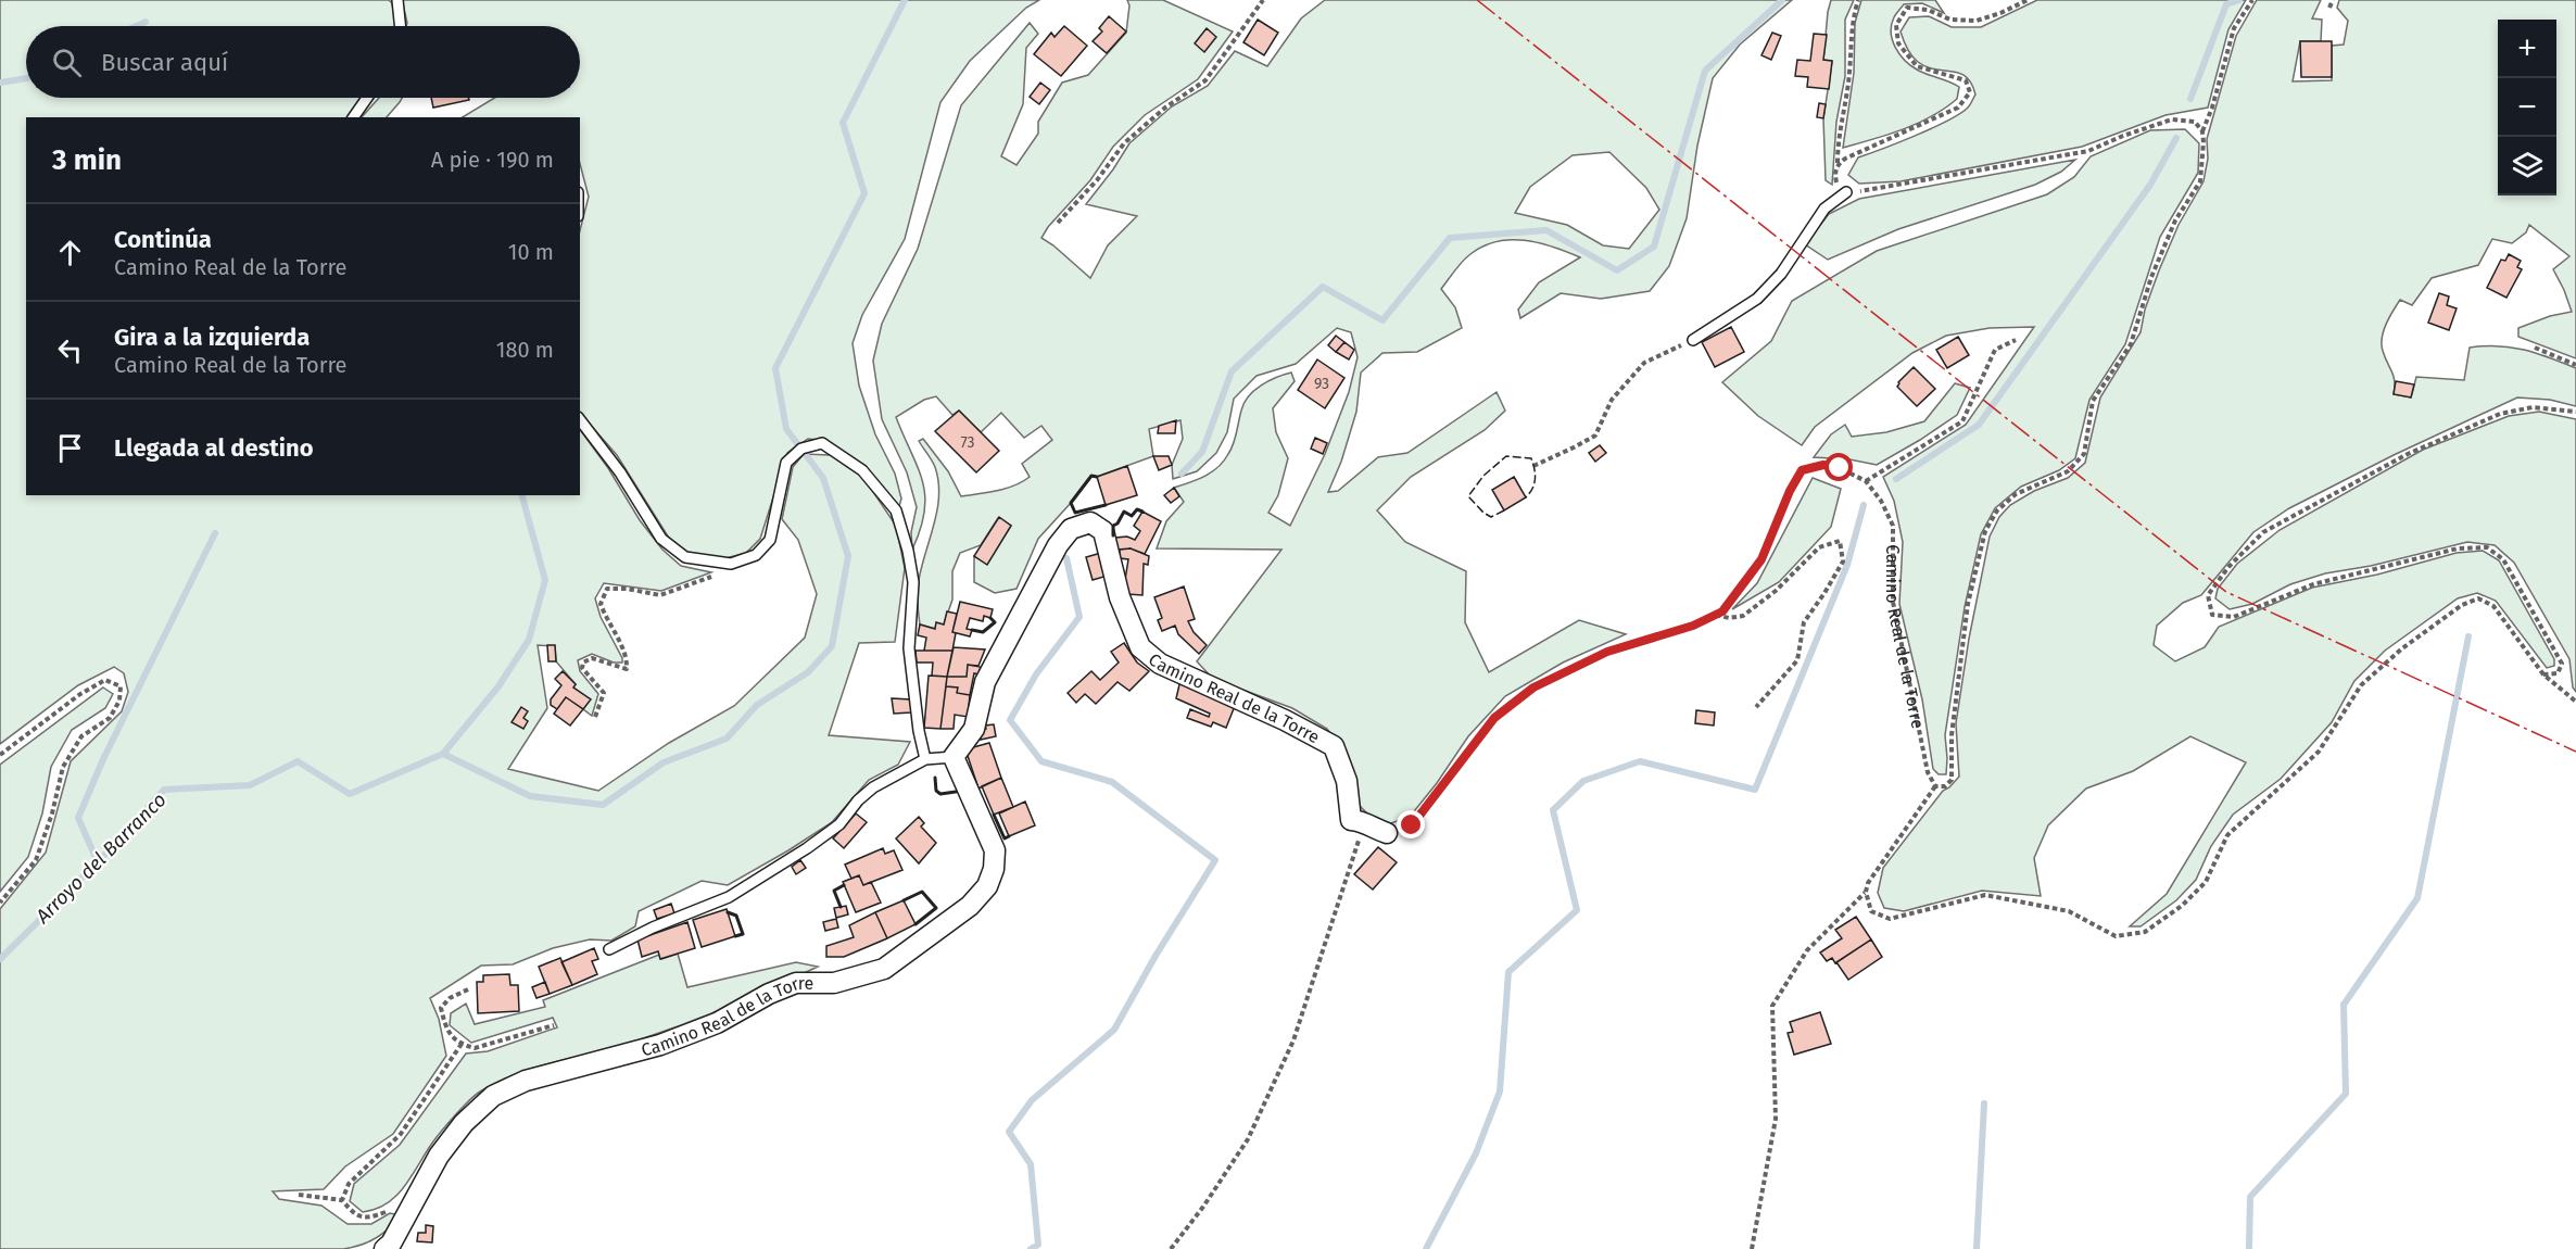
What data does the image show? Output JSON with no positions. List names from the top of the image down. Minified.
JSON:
{"streets":{"street":["Camino Real de la Torre"]},"water":["Arroyo del Barranco"],"house_numbers":["93","73"],"page":{"map_buttons":["+","−"],"search":"Buscar aquí","heading":["3 min","A pie · 190 m"],"list":[["Continúa","Camino Real de la Torre","10 m"],["Gira a la izquierda","Camino Real de la Torre","180 m"],"Llegada al destino"]}}
